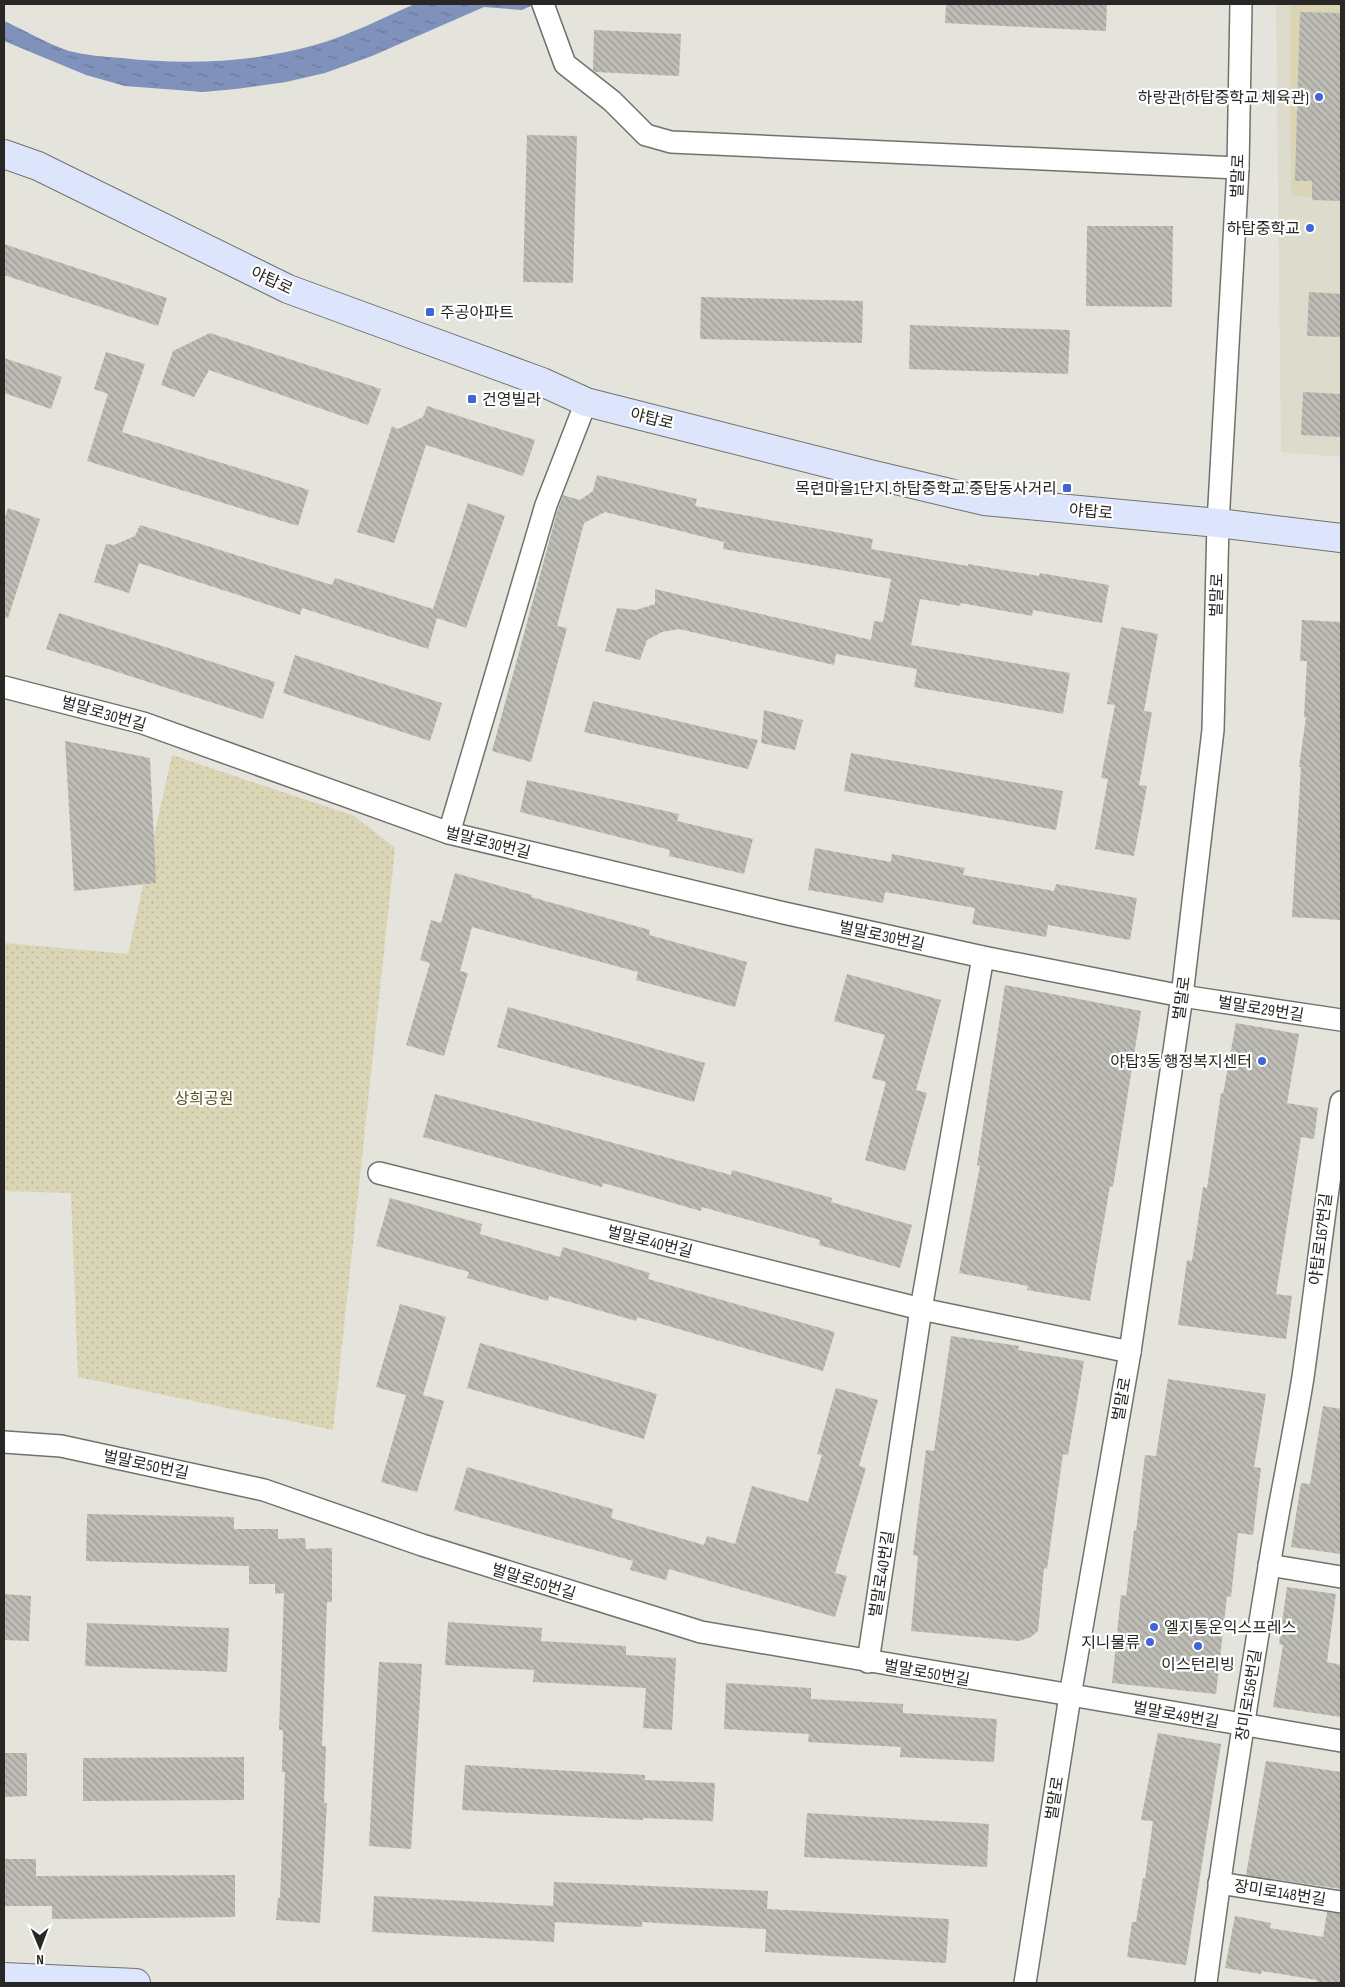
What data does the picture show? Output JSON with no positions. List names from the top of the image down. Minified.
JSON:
{"streets":{"street":["벌말로","야탑로","벌말로30번길","벌말로29번길","야탑로167번길","벌말로40번길","벌말로50번길","장미로156번길","벌말로49번길","장미로148번길"]},"crossings":[["벌말로","야탑로"],["벌말로","벌말로30번길"],["벌말로","벌말로29번길"],["벌말로","벌말로40번길"],["벌말로","벌말로50번길"],["벌말로","벌말로49번길"],["벌말로30번길","벌말로29번길"],["야탑로167번길","장미로156번길"],["벌말로40번길","벌말로50번길"],["벌말로50번길","벌말로49번길"],["장미로156번길","벌말로49번길"],["장미로156번길","장미로148번길"]],"parks":["상희공원"],"places":{"other":["하랑관(하탑중학교 체육관)","하탑중학교","야탑3동 행정복지센터","엘지통운익스프레스","지니물류","이스턴리빙"],"transit":["주공아파트","건영빌라","목련마을1단지.하탑중학교.중탑동사거리"]},"north":"bottom"}
